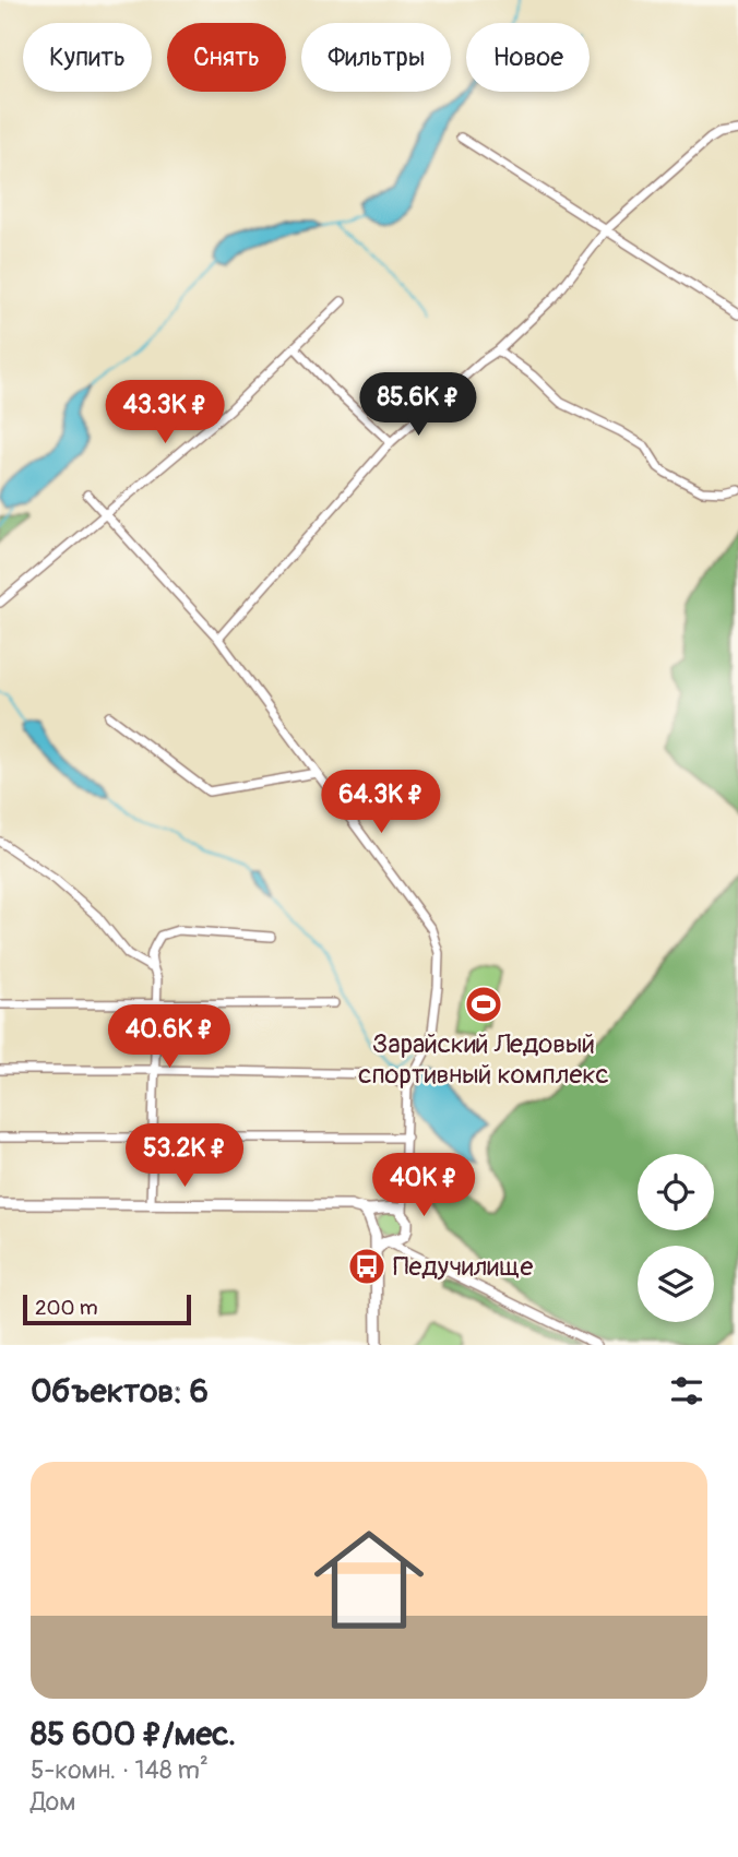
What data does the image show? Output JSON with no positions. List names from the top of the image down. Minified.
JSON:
{"places":{"sports":["Зарайский Ледовый спортивный комплекс"],"bus stop":["Педучилище"]},"scale_bar":"200 m","page":{"chip":["Купить","Снять","Фильтры","Новое"],"price":["85.6K ₽","43.3K ₽","64.3K ₽","40.6K ₽","53.2K ₽","40K ₽"],"scale":"200 m","heading":"Объектов: 6","list":[{"name":"85 600 ₽/мес.","note":"5-комн. · 148 m² · Дом"}]}}
